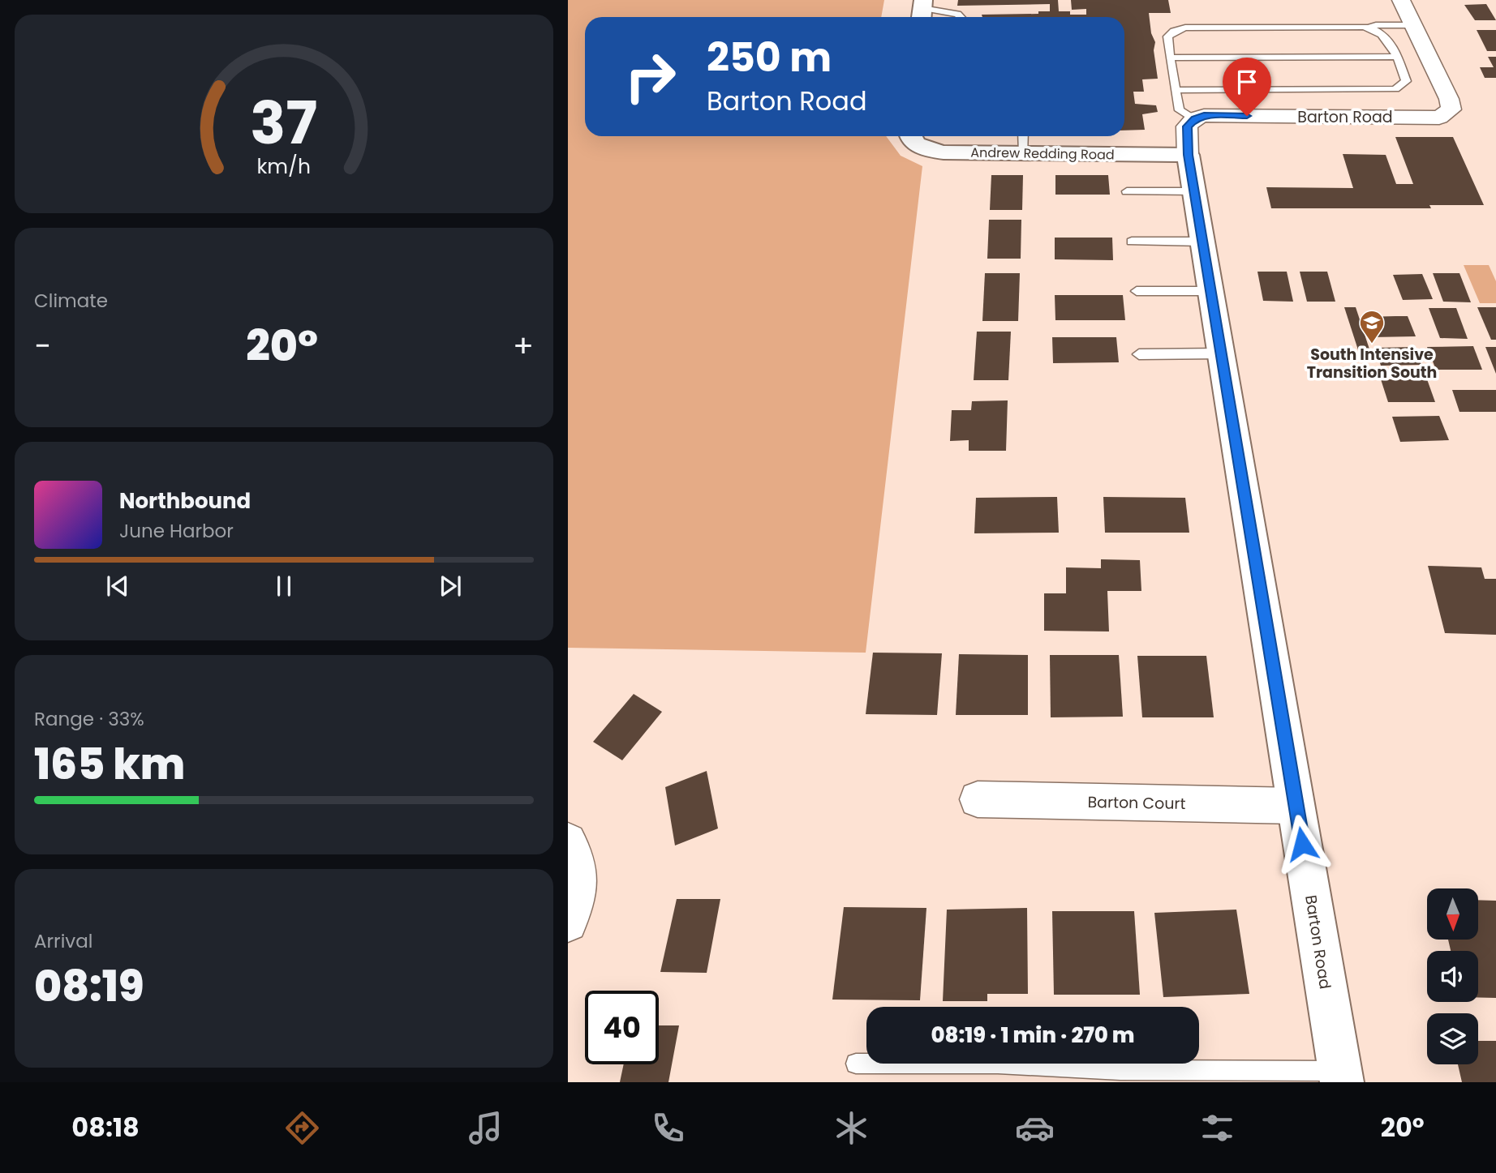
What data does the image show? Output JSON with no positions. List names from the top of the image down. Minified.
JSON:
{"streets":{"street":["Barton Road","Andrew Redding Road","Barton Court"]},"crossings":[["Barton Road","Andrew Redding Road"],["Barton Road","Barton Court"]],"places":{"school or university":["South Intensive Transition South"]},"north":"bottom","page":{"turn":["250 m","Barton Road"],"tile":["Climate",["Range · 33%","165 km"],["Arrival","08:19"]],"heat":["−","20°","+"],"song":["Northbound","June Harbor"],"limit":"40","trip":"08:19 · 1 min · 270 m","tabs":["08:18","20°"],"gauge":["37","km/h"]}}
